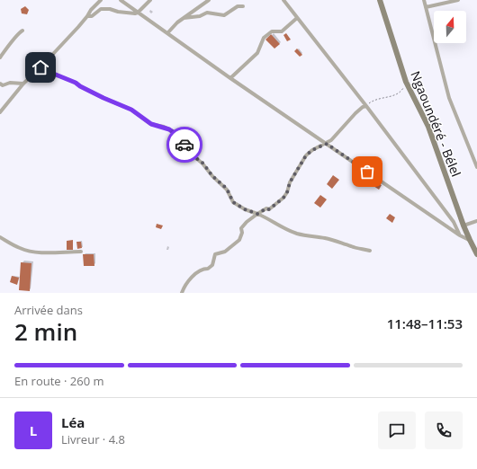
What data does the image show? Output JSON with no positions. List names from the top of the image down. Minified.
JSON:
{"streets":{"main road":["Ngaoundéré - Bélel"]},"north":"top","page":{"heading":["2 min","Arrivée dans","11:48–11:53"],"panel":["Léa","Livreur · 4.8"],"bar":"En route · 260 m","round":"L"}}
